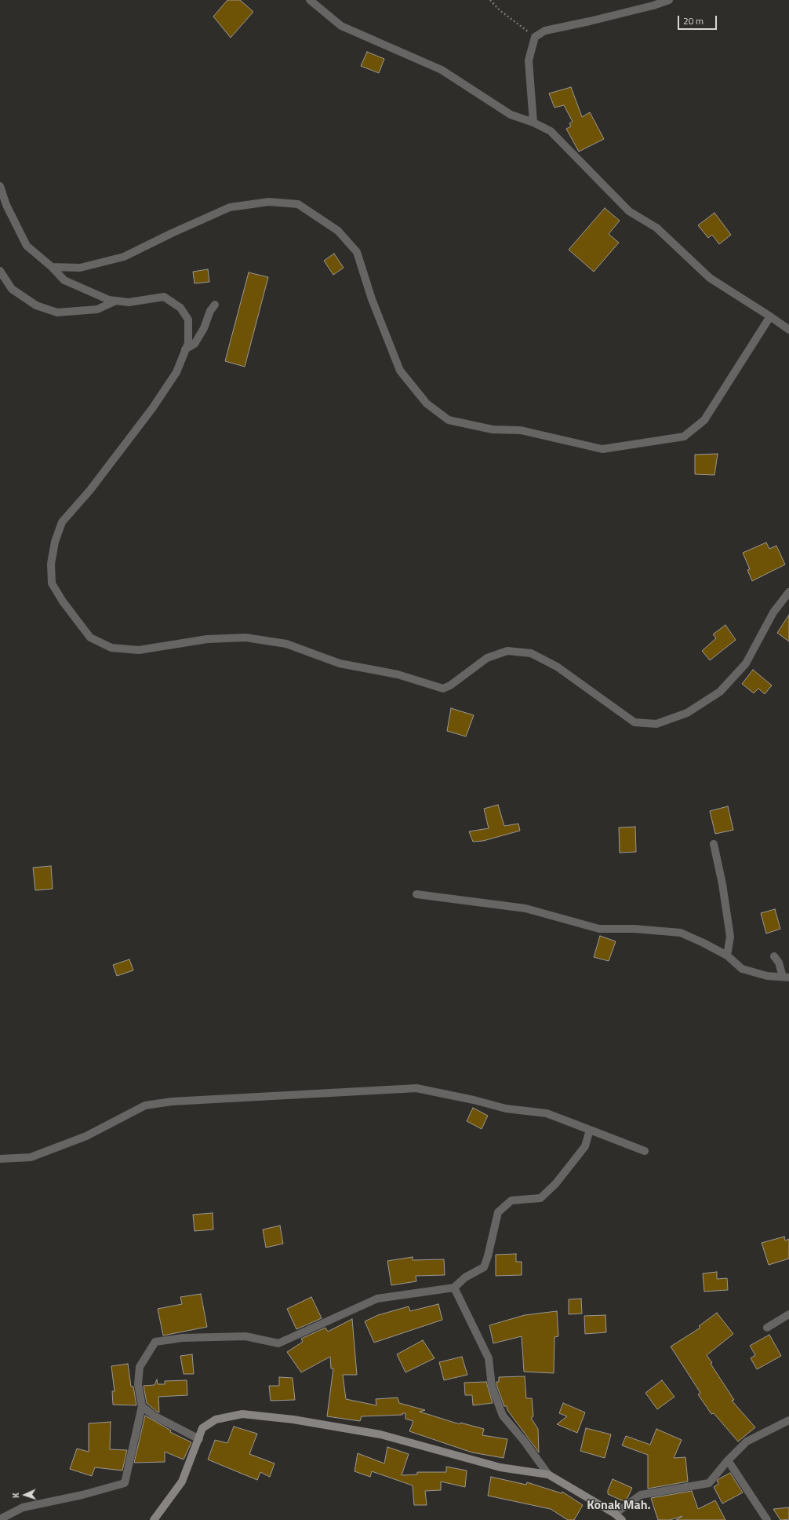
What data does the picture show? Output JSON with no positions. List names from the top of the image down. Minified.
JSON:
{"districts":["Konak Mah."],"scale_bar":"20 m","north":"left"}
